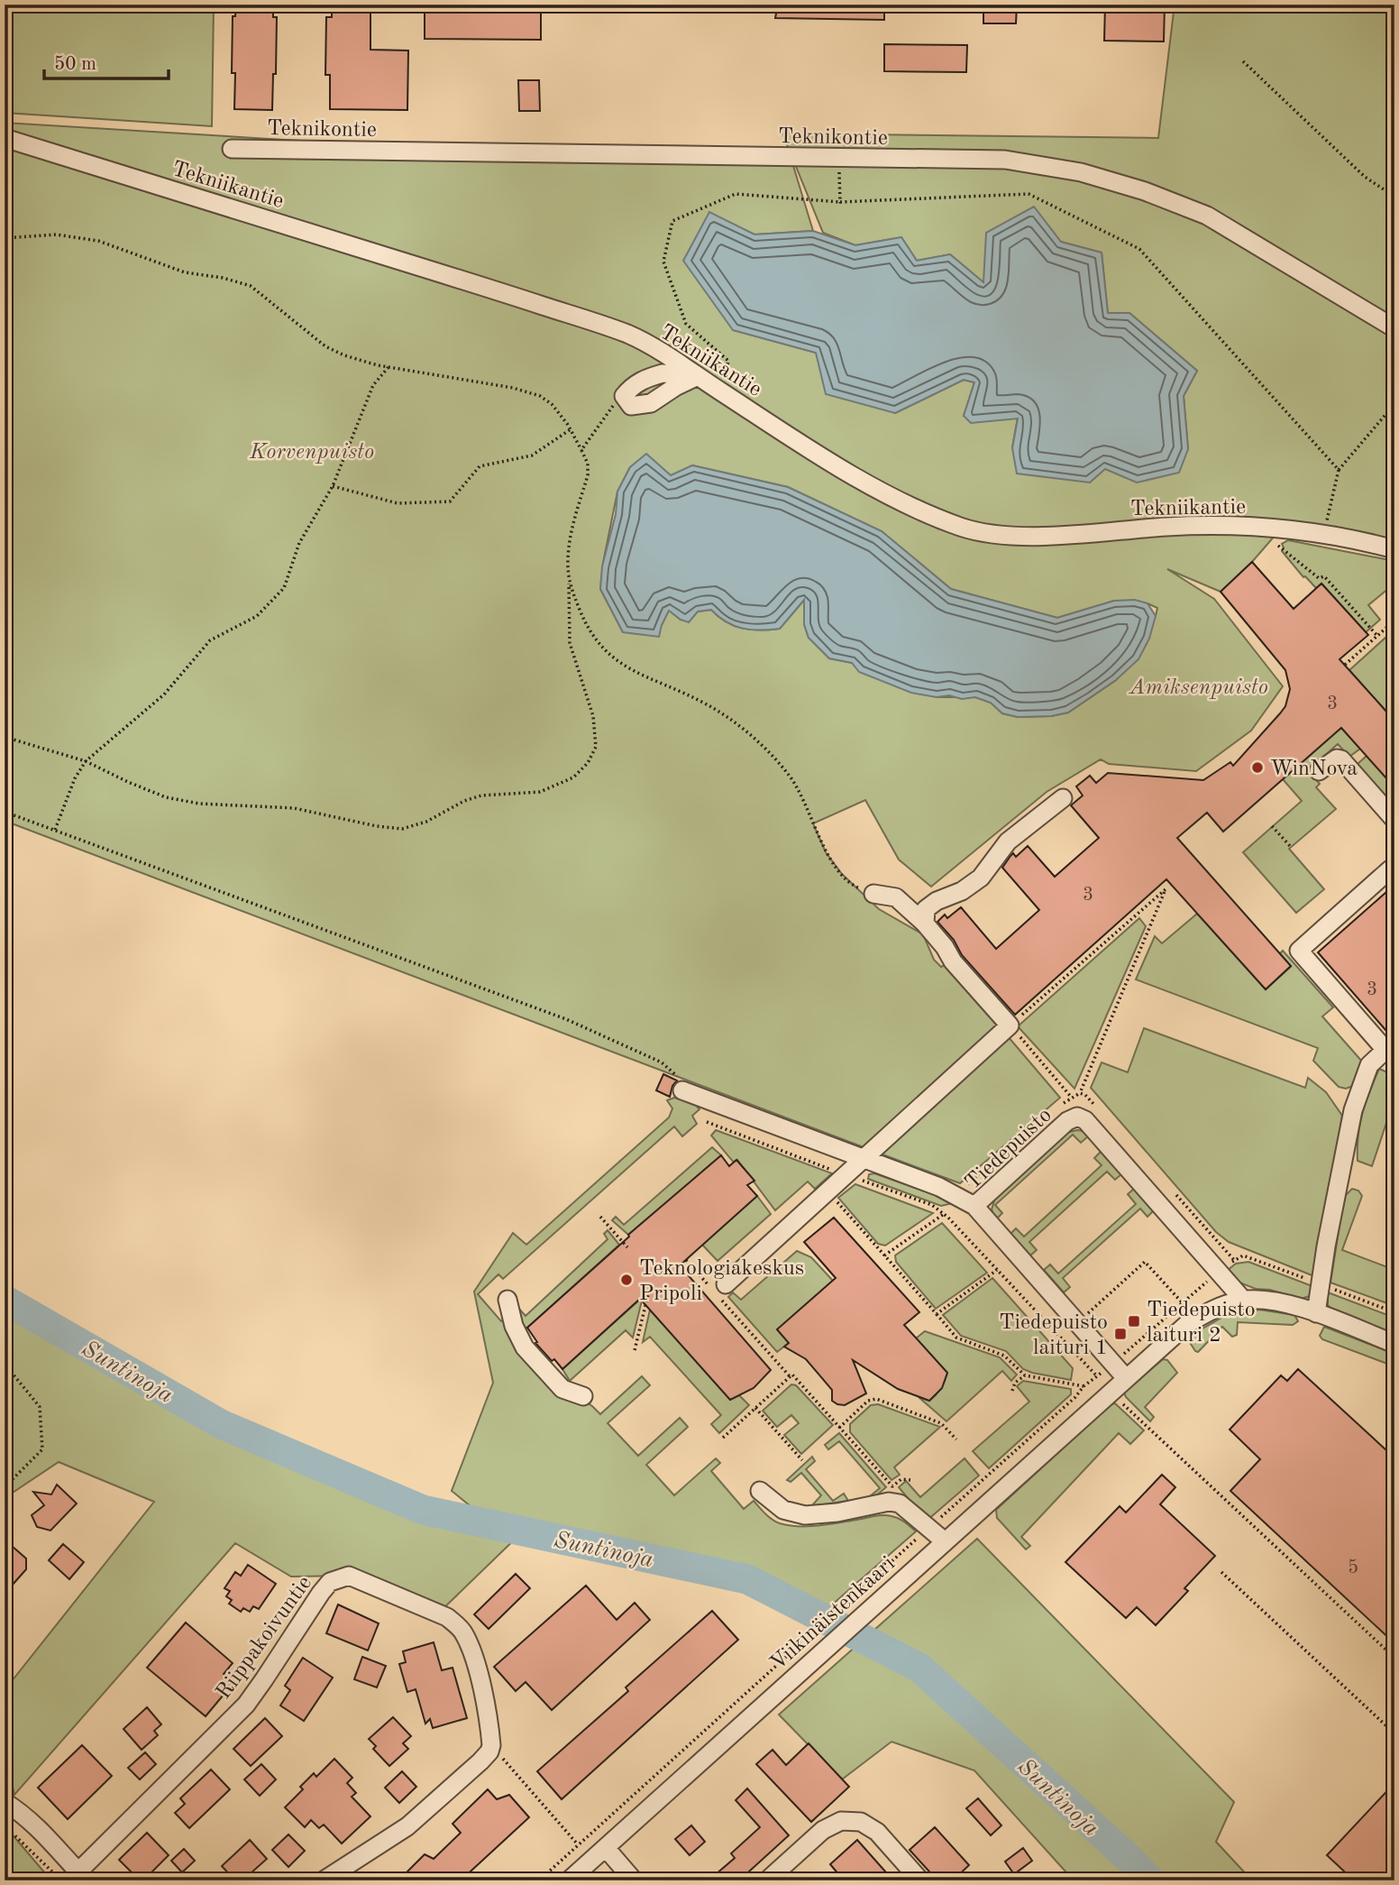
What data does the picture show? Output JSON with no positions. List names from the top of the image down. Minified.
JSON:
{"streets":{"street":["Teknikontie","Tekniikantie","Tiedepuisto","Viikinäistenkaari","Riippakoivuntie"]},"crossings":[["Tiedepuisto","Viikinäistenkaari"]],"water":["Suntinoja"],"parks":["Korvenpuisto","Amiksenpuisto"],"places":{"other":["WinNova","Teknologiakeskus Pripoli"],"transit":["Tiedepuisto laituri 2","Tiedepuisto laituri 1"]},"house_numbers":["3","3","3","5"],"scale_bar":"50 m"}
